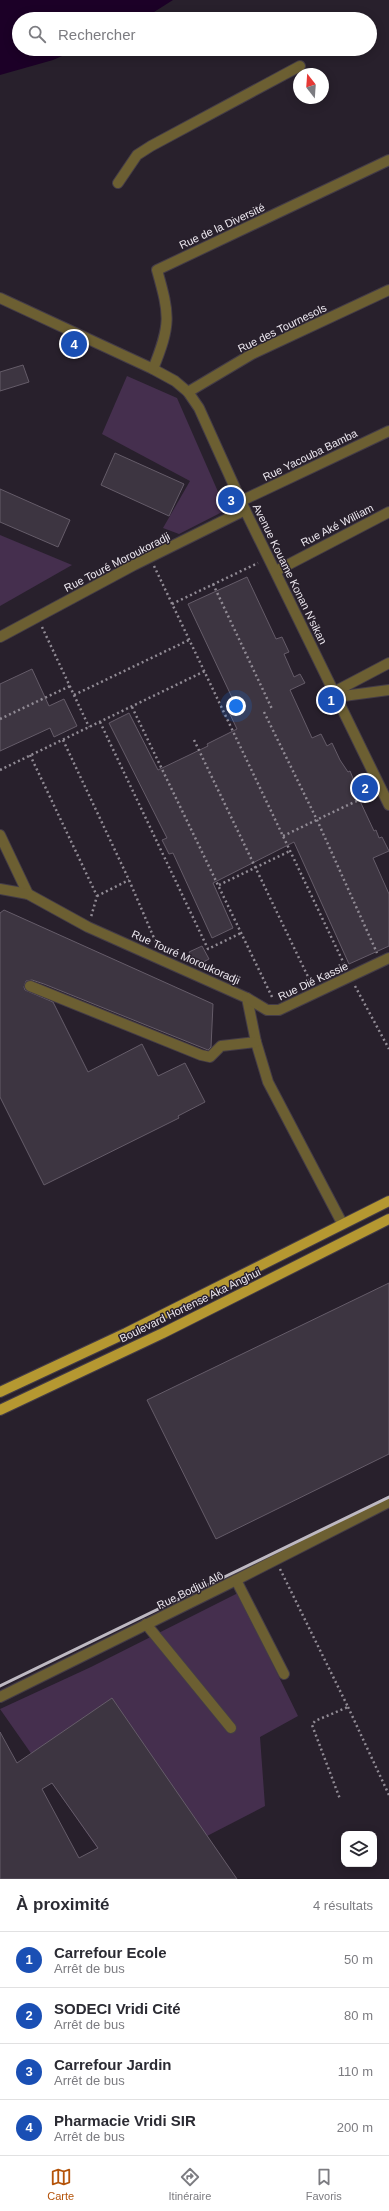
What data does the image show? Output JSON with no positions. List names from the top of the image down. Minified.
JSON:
{"streets":{"main road":["Boulevard Hortense Aka Anghui"],"street":["Rue de la Diversité","Rue des Tournesols","Rue Yacouba Bamba","Rue Aké William","Rue Touré Moroukoradji","Avenue Kouame Konan N'sikan","Rue Dié Kassie","Rue Bodjui Alô"]},"crossings":[["Rue de la Diversité","Avenue Kouame Konan N'sikan"],["Rue des Tournesols","Avenue Kouame Konan N'sikan"],["Rue Yacouba Bamba","Rue Touré Moroukoradji"],["Rue Yacouba Bamba","Avenue Kouame Konan N'sikan"],["Rue Aké William","Avenue Kouame Konan N'sikan"],["Rue Touré Moroukoradji","Avenue Kouame Konan N'sikan"],["Rue Touré Moroukoradji","Rue Dié Kassie"],["Rue Touré Moroukoradji","Boulevard Hortense Aka Anghui"]],"north":"top","page":{"search":"Rechercher","pins":["4","3","1","2"],"heading":["À proximité","4 résultats"],"list":[{"mark":"1","name":"Carrefour Ecole","note":"Arrêt de bus","value":"50 m"},{"mark":"2","name":"SODECI Vridi Cité","note":"Arrêt de bus","value":"80 m"},{"mark":"3","name":"Carrefour Jardin","note":"Arrêt de bus","value":"110 m"},{"mark":"4","name":"Pharmacie Vridi SIR","note":"Arrêt de bus","value":"200 m"}],"nav":["Carte","Itinéraire","Favoris"]}}
